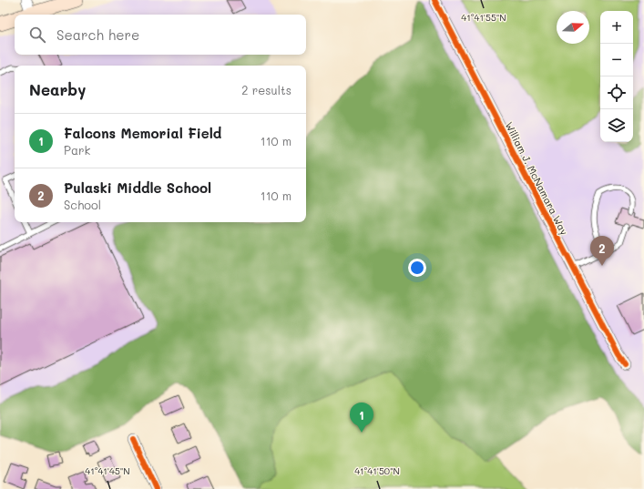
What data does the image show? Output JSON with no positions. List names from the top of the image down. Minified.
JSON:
{"streets":{"street":["William J. McNamara Way"]},"north":"right","page":{"map_buttons":["+","−"],"search":"Search here","heading":["Nearby","2 results"],"list":[{"mark":"1","name":"Falcons Memorial Field","note":"Park","value":"110 m"},{"mark":"2","name":"Pulaski Middle School","note":"School","value":"110 m"}],"pins":["2","1"]},"coordinates":["41°41'55\"N","41°41'45\"N","41°41'50\"N"]}
